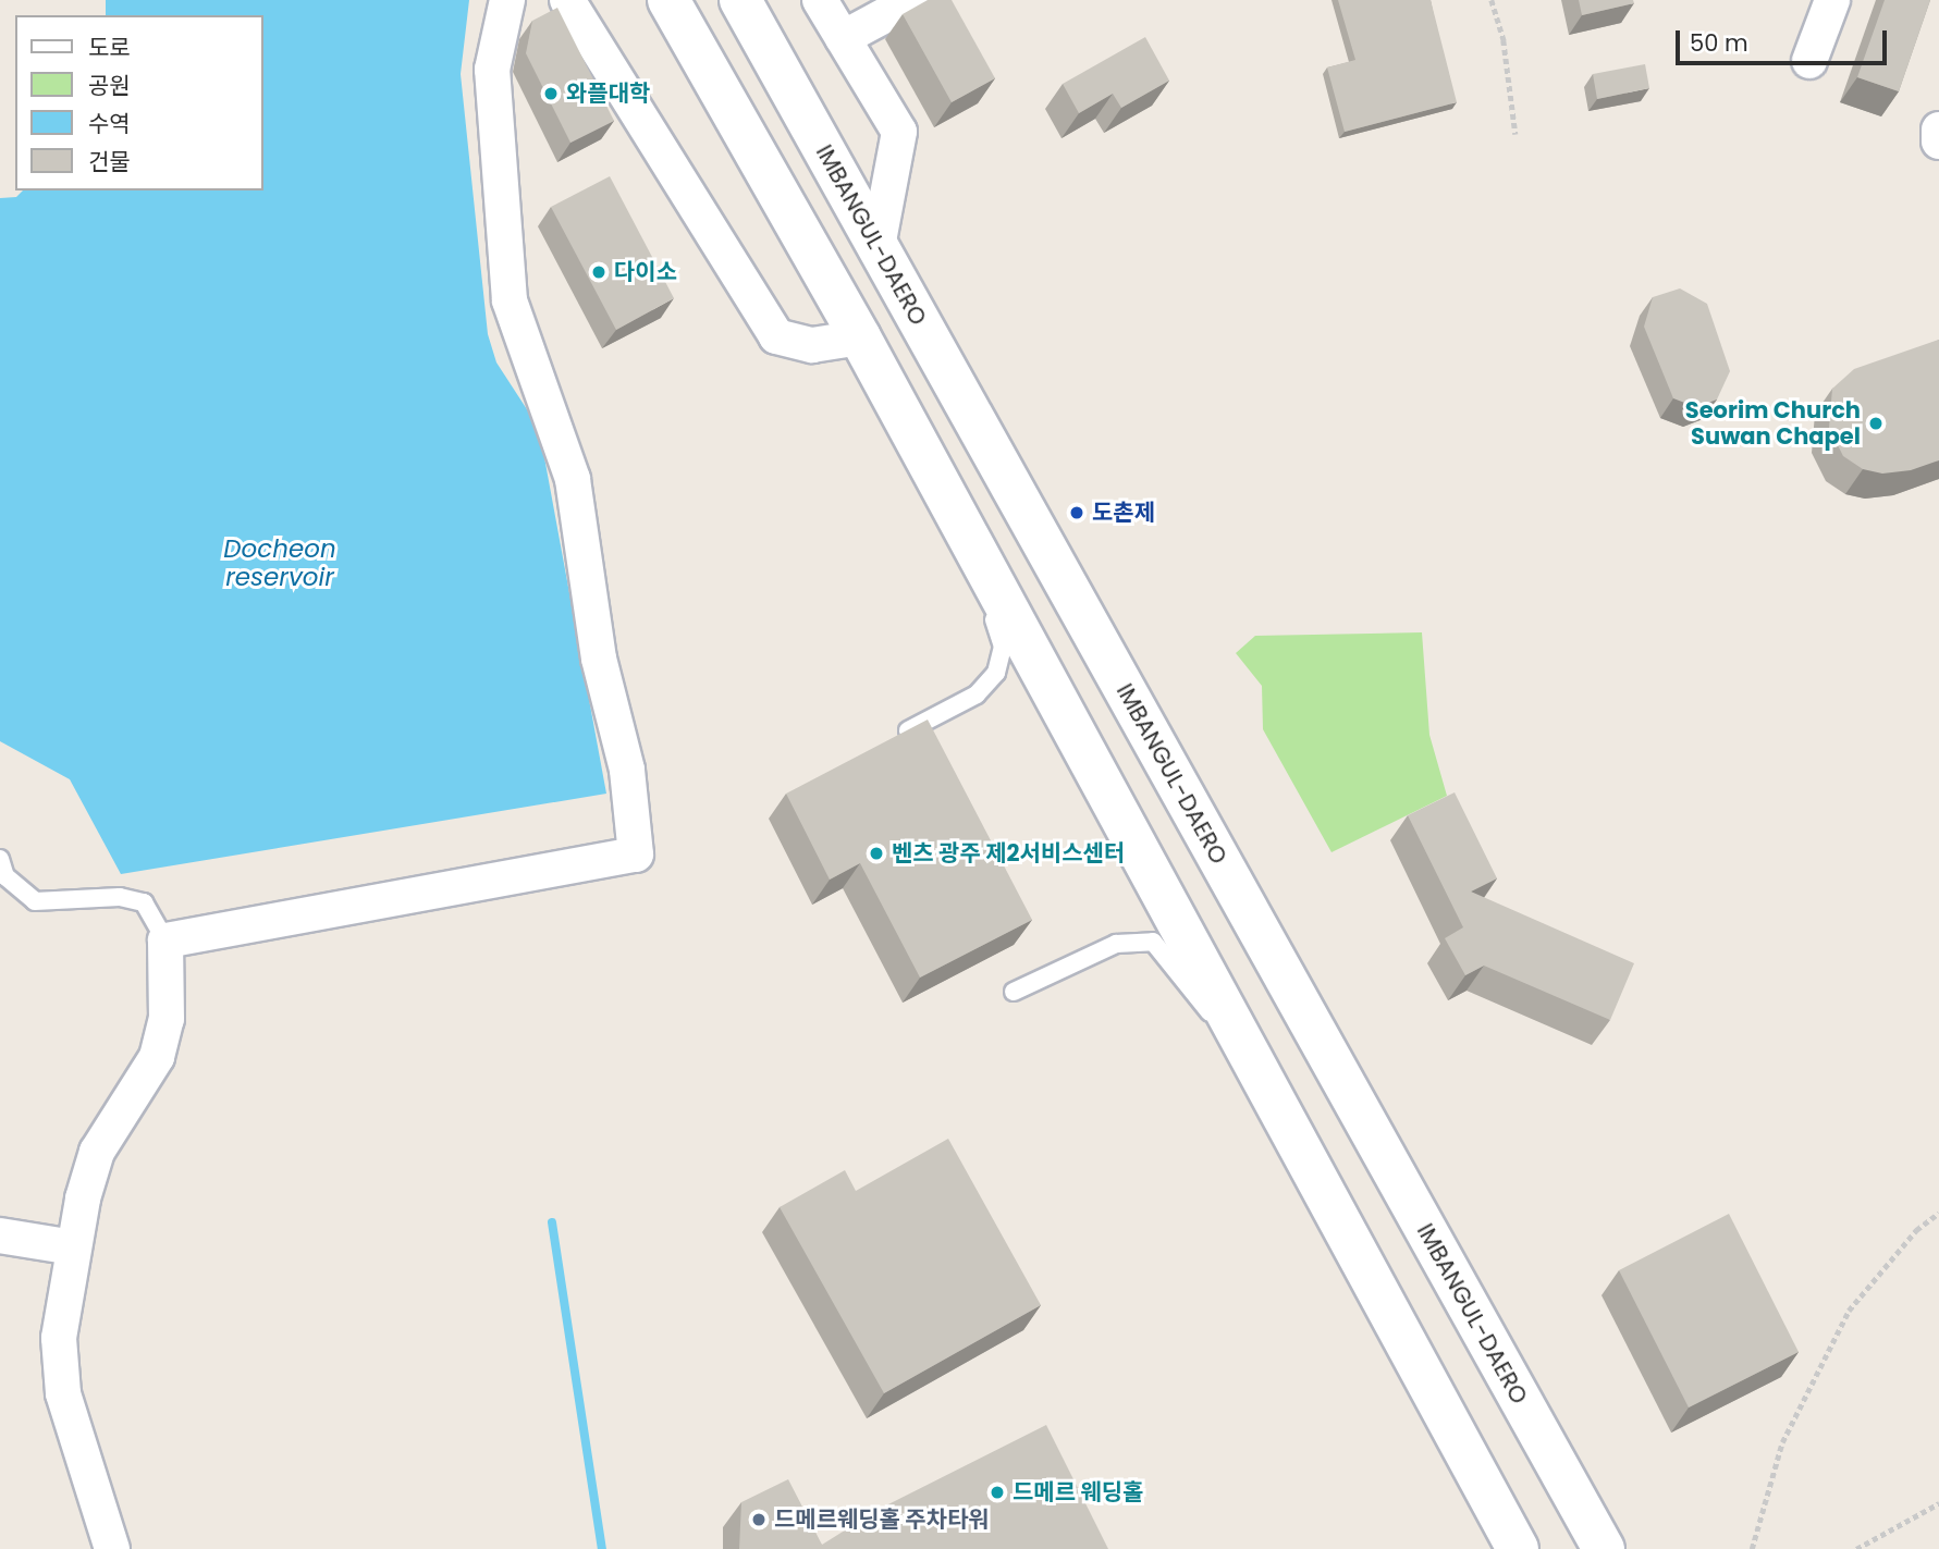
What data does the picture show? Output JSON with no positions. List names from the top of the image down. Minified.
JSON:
{"streets":{"main road":["IMBANGUL-DAERO"]},"water":["Docheon reservoir"],"places":["와플대학","다이소","Seorim Church Suwan Chapel","도촌제","벤츠 광주 제2서비스센터","드메르 웨딩홀","드메르웨딩홀 주차타워"],"legend":["도로","공원","수역","건물"],"scale_bar":"50 m"}
